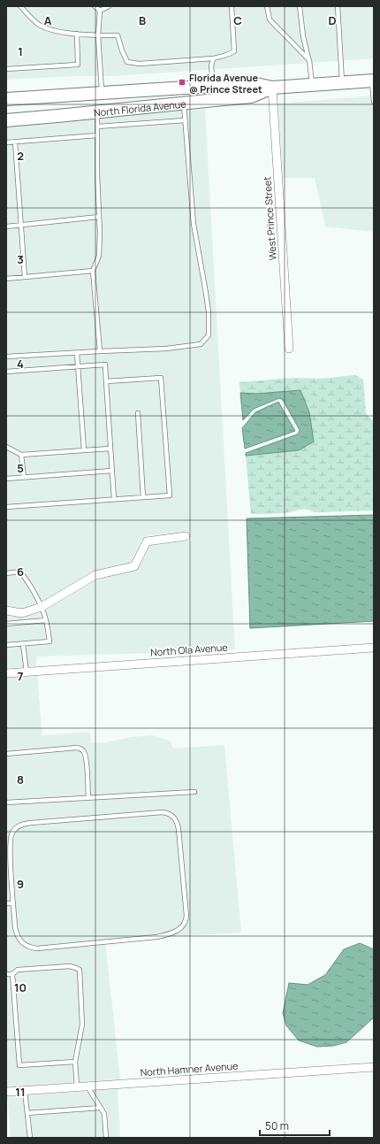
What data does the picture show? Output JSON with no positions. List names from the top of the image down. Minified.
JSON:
{"streets":{"main road":["North Florida Avenue"],"street":["West Prince Street","North Ola Avenue","North Hamner Avenue"]},"crossings":[["North Florida Avenue","West Prince Street"]],"places":{"transit":["Florida Avenue @ Prince Street"]},"scale_bar":"50 m","grid":{"columns":["A","B","C","D"],"rows":["1","2","3","4","5","6","7","8","9","10","11"]}}
